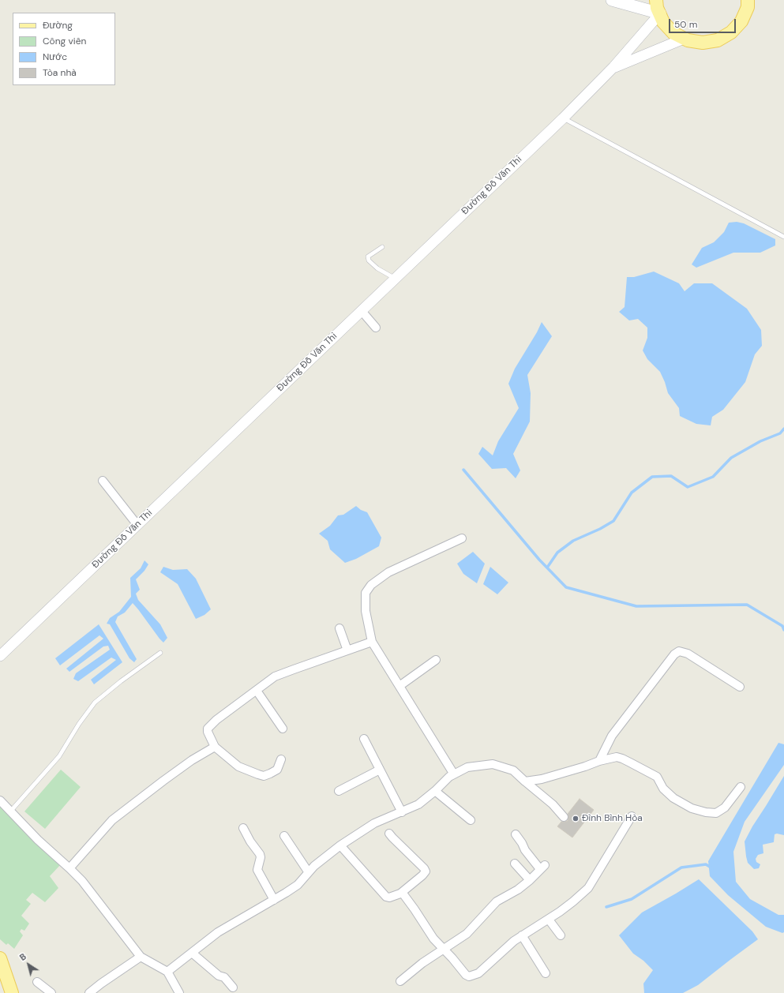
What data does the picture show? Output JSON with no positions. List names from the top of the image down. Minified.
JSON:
{"streets":{"street":["Đường Đỗ Văn Thi"]},"places":["Đình Bình Hòa"],"legend":["Đường","Công viên","Nước","Tòa nhà"],"scale_bar":"50 m","north":"top left"}
